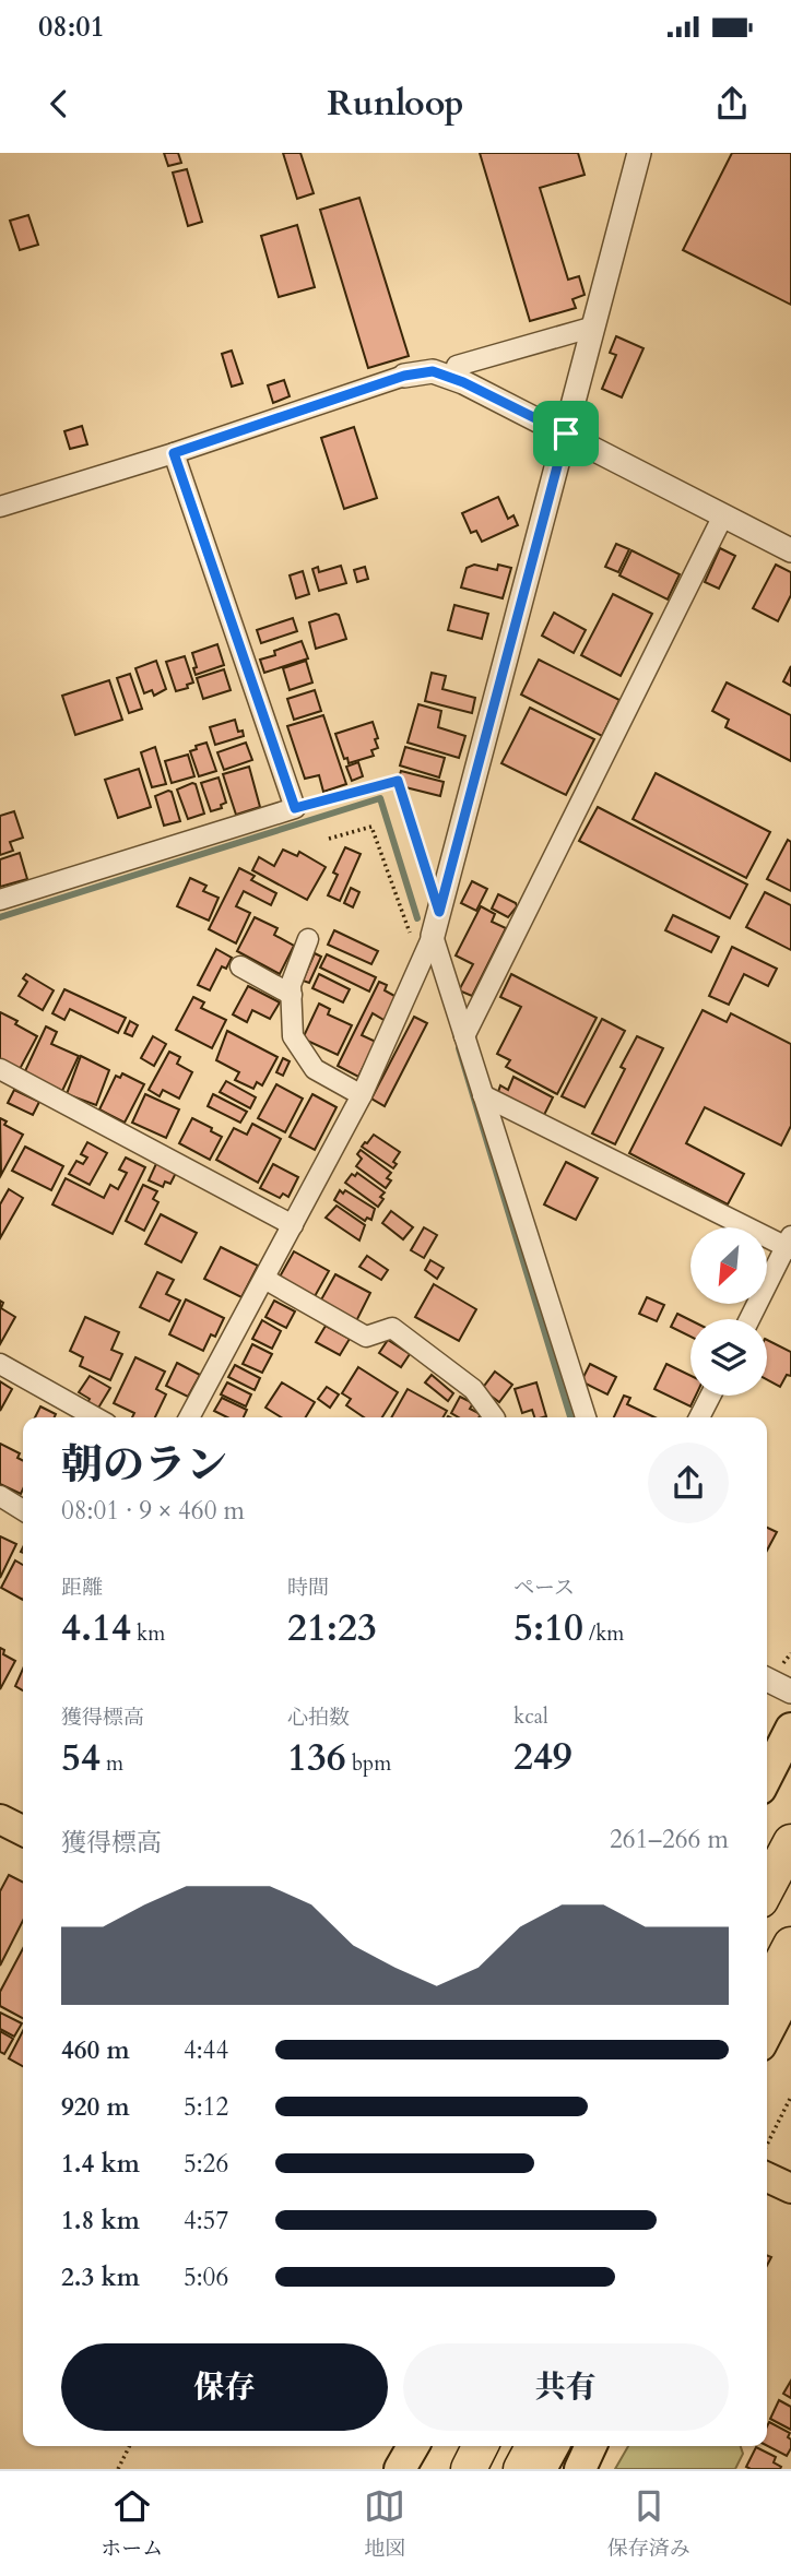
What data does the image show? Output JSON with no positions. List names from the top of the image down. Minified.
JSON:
{"north":"bottom left","page":{"status":"08:01","header":"Runloop","heading":["朝のラン","08:01 · 9 × 460 m"],"stats":[["距離","4.14 km"],["時間","21:23"],["ペース","5:10 /km"],["獲得標高","54 m"],["心拍数","136 bpm"],["kcal","249"]],"chart":["獲得標高","261–266 m"],"list":[{"name":"460 m","note":"4:44"},{"name":"920 m","note":"5:12"},{"name":"1.4 km","note":"5:26"},{"name":"1.8 km","note":"4:57"},{"name":"2.3 km","note":"5:06"}],"buttons":["保存","共有"],"tabs":["ホーム","地図","保存済み"]}}
